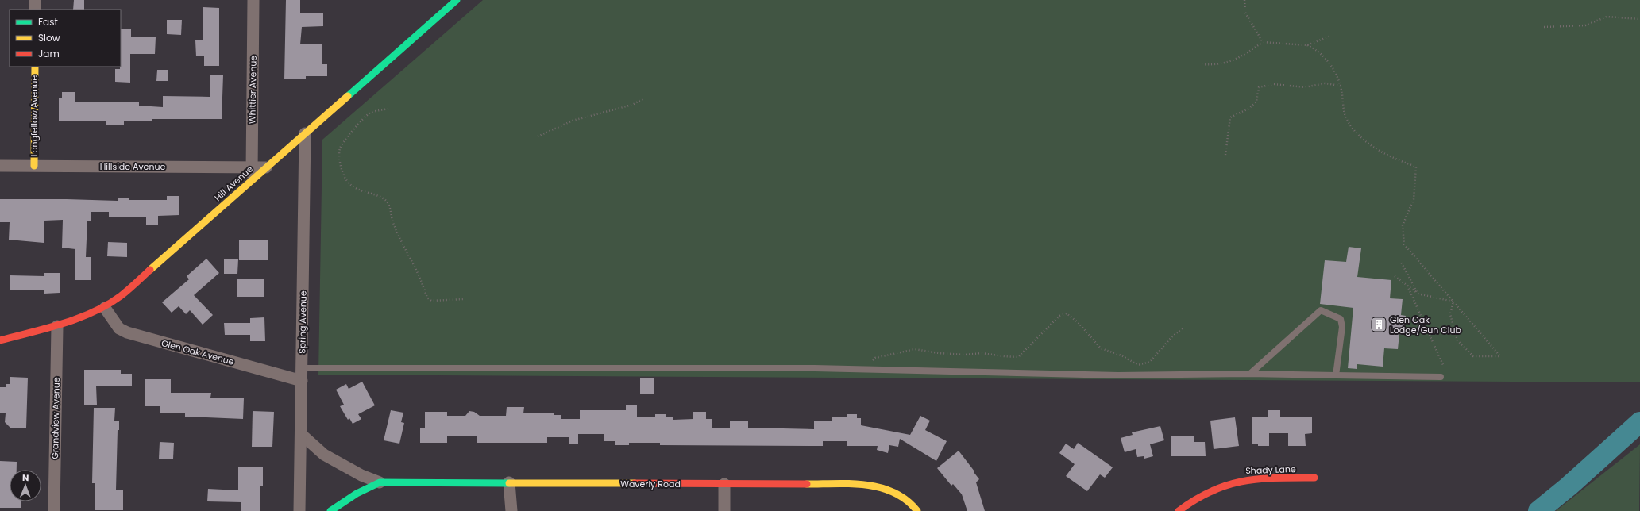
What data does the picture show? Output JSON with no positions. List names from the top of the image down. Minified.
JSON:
{"streets":{"street":["Whittier Avenue","Longfellow Avenue","Hillside Avenue","Hill Avenue","Spring Avenue","Glen Oak Avenue","Grandview Avenue","Shady Lane","Waverly Road"]},"crossings":[["Whittier Avenue","Hillside Avenue"],["Whittier Avenue","Hill Avenue"],["Longfellow Avenue","Hillside Avenue"],["Hillside Avenue","Hill Avenue"],["Hill Avenue","Spring Avenue"],["Hill Avenue","Glen Oak Avenue"],["Hill Avenue","Grandview Avenue"],["Spring Avenue","Glen Oak Avenue"],["Spring Avenue","Waverly Road"]],"places":{"building":["Glen Oak Lodge/Gun Club"]},"legend":["Fast","Slow","Jam"],"north":"top"}
